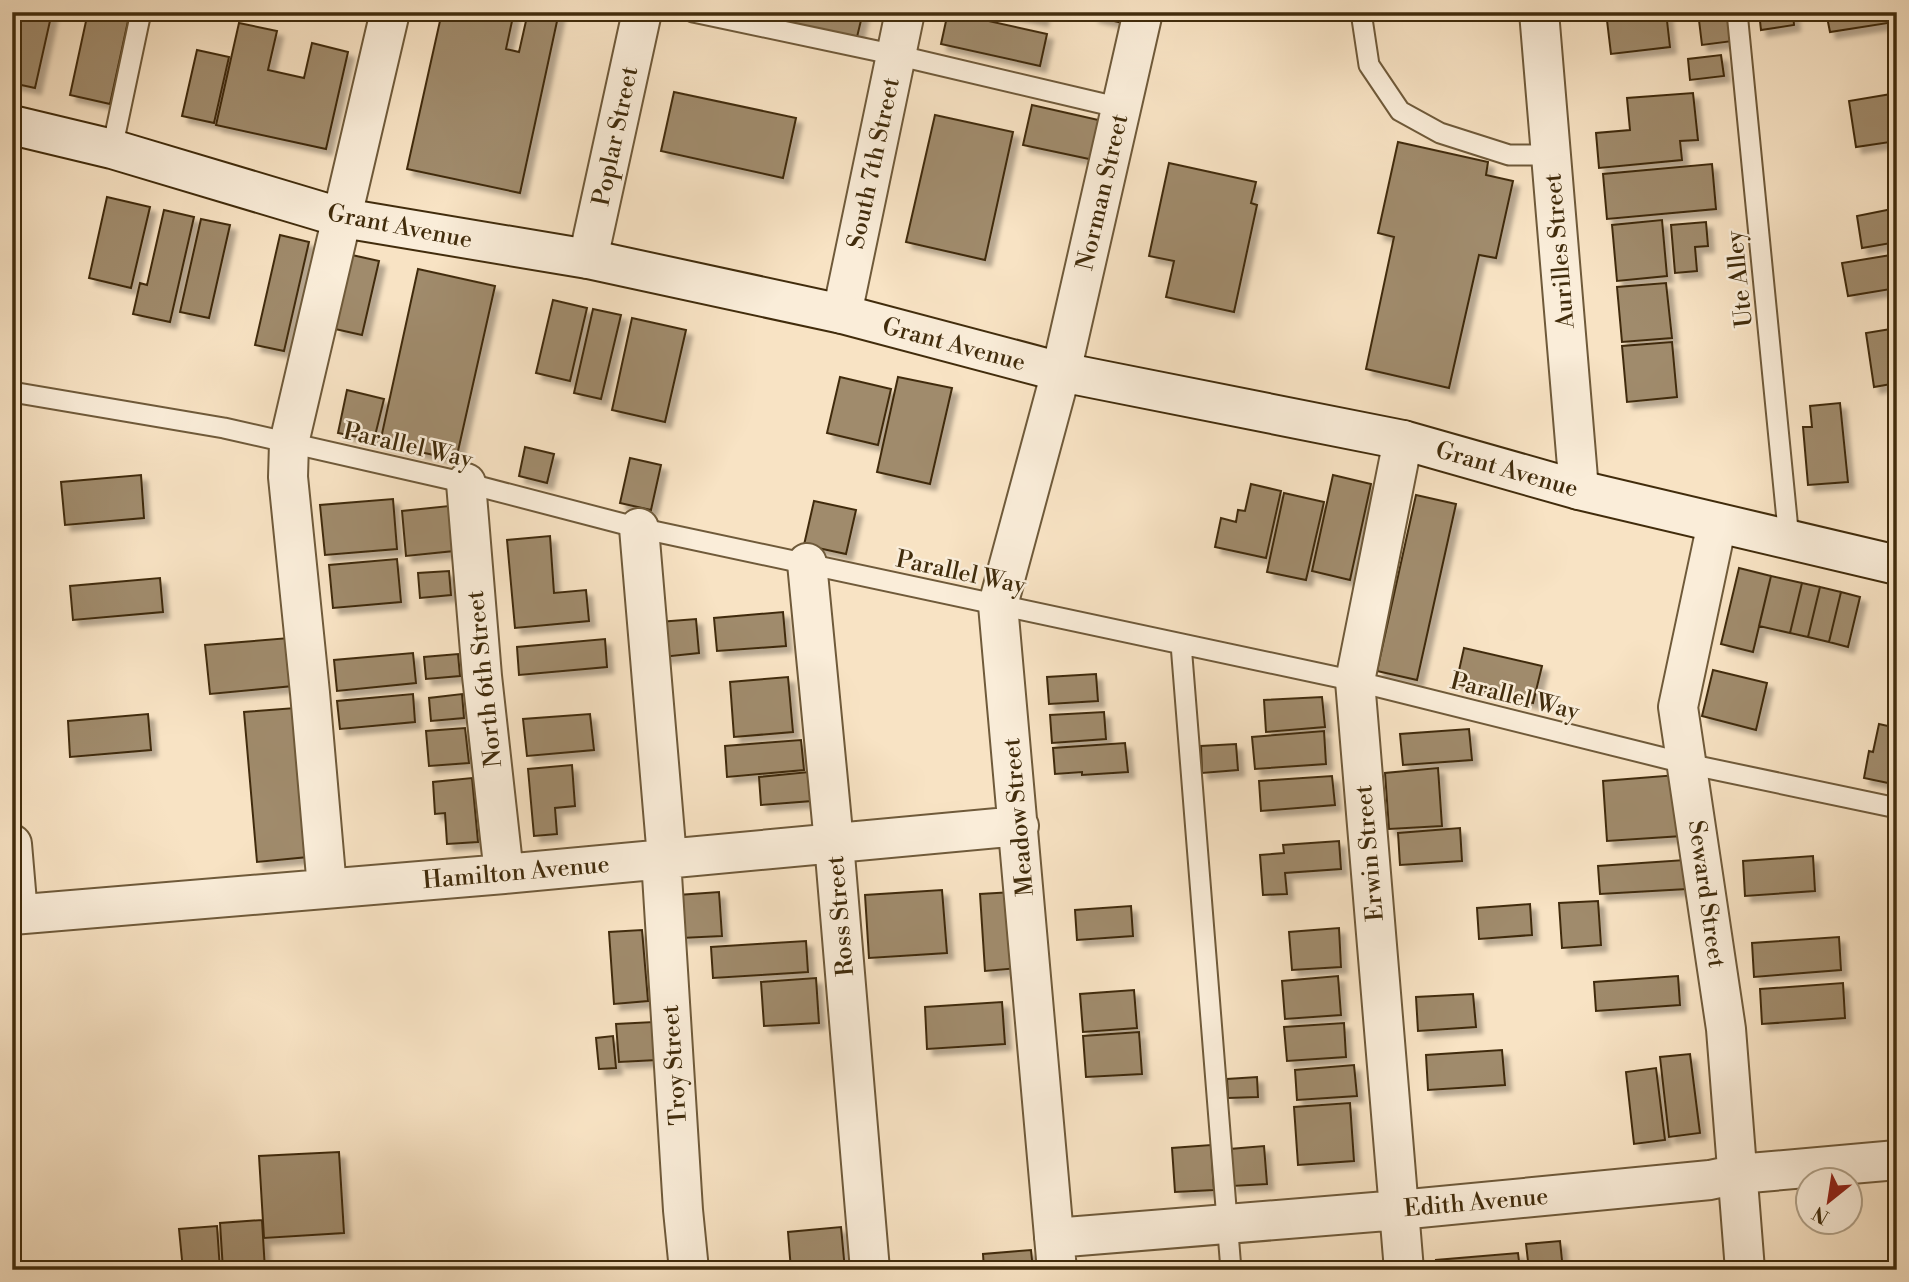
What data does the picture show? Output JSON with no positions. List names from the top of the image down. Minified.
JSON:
{"streets":{"street":["Poplar Street","South 7th Street","Norman Street","Grant Avenue","Aurilles Street","North 6th Street","Meadow Street","Erwin Street","Hamilton Avenue","Seward Street","Ross Street","Troy Street","Edith Avenue"],"lane":["Ute Alley","Parallel Way"]},"crossings":[["Poplar Street","Grant Avenue"],["South 7th Street","Grant Avenue"],["Norman Street","Grant Avenue"],["Norman Street","Meadow Street"],["Grant Avenue","Aurilles Street"],["Grant Avenue","Ute Alley"],["Grant Avenue","Meadow Street"],["Grant Avenue","Erwin Street"],["Grant Avenue","Seward Street"],["Parallel Way","North 6th Street"],["Parallel Way","Meadow Street"],["Parallel Way","Erwin Street"],["Parallel Way","Seward Street"],["Parallel Way","Ross Street"],["Parallel Way","Troy Street"],["North 6th Street","Hamilton Avenue"],["Meadow Street","Hamilton Avenue"],["Meadow Street","Edith Avenue"],["Erwin Street","Edith Avenue"],["Hamilton Avenue","Ross Street"],["Hamilton Avenue","Troy Street"],["Seward Street","Edith Avenue"]],"north":"bottom left"}
